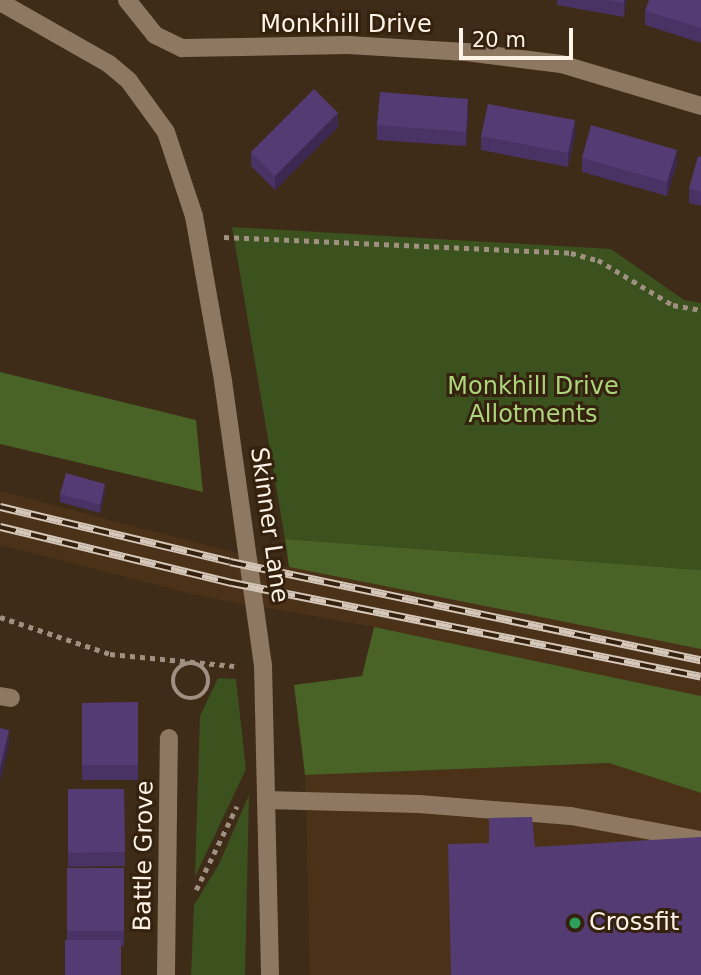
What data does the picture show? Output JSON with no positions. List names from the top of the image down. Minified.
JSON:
{"streets":{"street":["Monkhill Drive","Skinner Lane","Battle Grove"]},"parks":["Monkhill Drive Allotments"],"places":["Crossfit"],"scale_bar":"20 m"}
